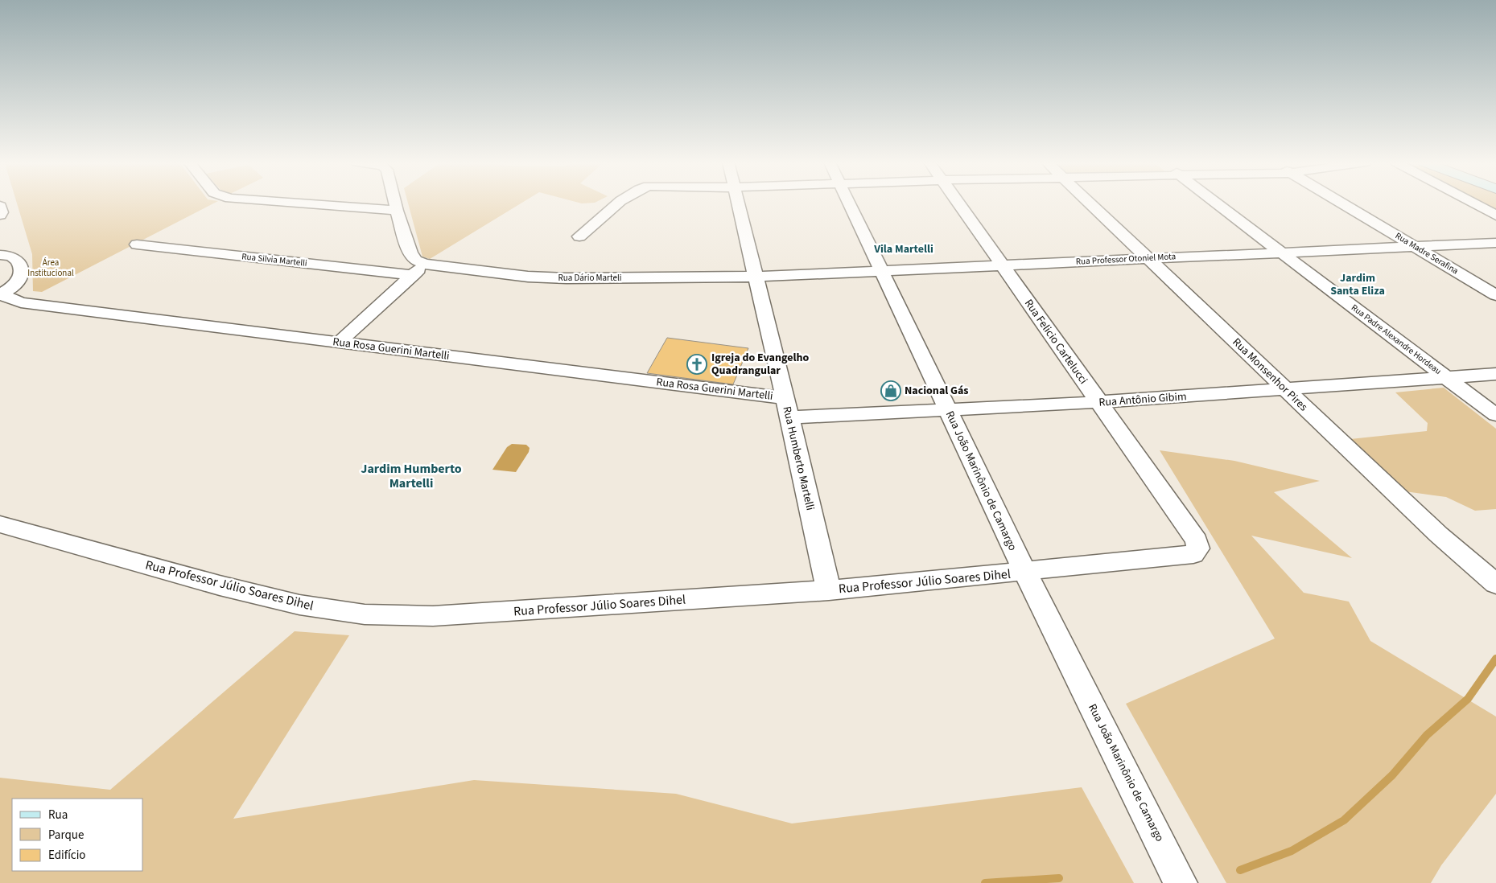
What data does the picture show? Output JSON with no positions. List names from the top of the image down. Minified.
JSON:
{"streets":{"street":["Rua Madre Serafina","Rua Professor Otoniel Mota","Rua Silvia Martelli","Rua Dário Marteli","Rua Padre Alexandre Hordeau","Rua Felicio Cartelucci","Rua Rosa Guerini Martelli","Rua Monsenhor Pires","Rua Antônio Gibim","Rua Humberto Martelli","Rua João Marinônio de Camargo","Rua Professor Júlio Soares Dihel"]},"crossings":[["Rua Madre Serafina","Rua Professor Otoniel Mota"],["Rua Professor Otoniel Mota","Rua Dário Marteli"],["Rua Professor Otoniel Mota","Rua Padre Alexandre Hordeau"],["Rua Professor Otoniel Mota","Rua Felicio Cartelucci"],["Rua Professor Otoniel Mota","Rua Monsenhor Pires"],["Rua Professor Otoniel Mota","Rua Humberto Martelli"],["Rua Professor Otoniel Mota","Rua João Marinônio de Camargo"],["Rua Silvia Martelli","Rua Dário Marteli"],["Rua Dário Marteli","Rua Humberto Martelli"],["Rua Padre Alexandre Hordeau","Rua Antônio Gibim"],["Rua Felicio Cartelucci","Rua Antônio Gibim"],["Rua Felicio Cartelucci","Rua Professor Júlio Soares Dihel"],["Rua Rosa Guerini Martelli","Rua Humberto Martelli"],["Rua Monsenhor Pires","Rua Antônio Gibim"],["Rua Antônio Gibim","Rua Humberto Martelli"],["Rua Antônio Gibim","Rua João Marinônio de Camargo"],["Rua Humberto Martelli","Rua Professor Júlio Soares Dihel"],["Rua João Marinônio de Camargo","Rua Professor Júlio Soares Dihel"]],"districts":["Vila Martelli","Jardim Santa Eliza","Jardim Humberto Martelli"],"parks":["Área Institucional"],"places":{"church":["Igreja do Evangelho Quadrangular"],"shop":["Nacional Gás"]},"legend":["Rua","Parque","Edifício"]}
